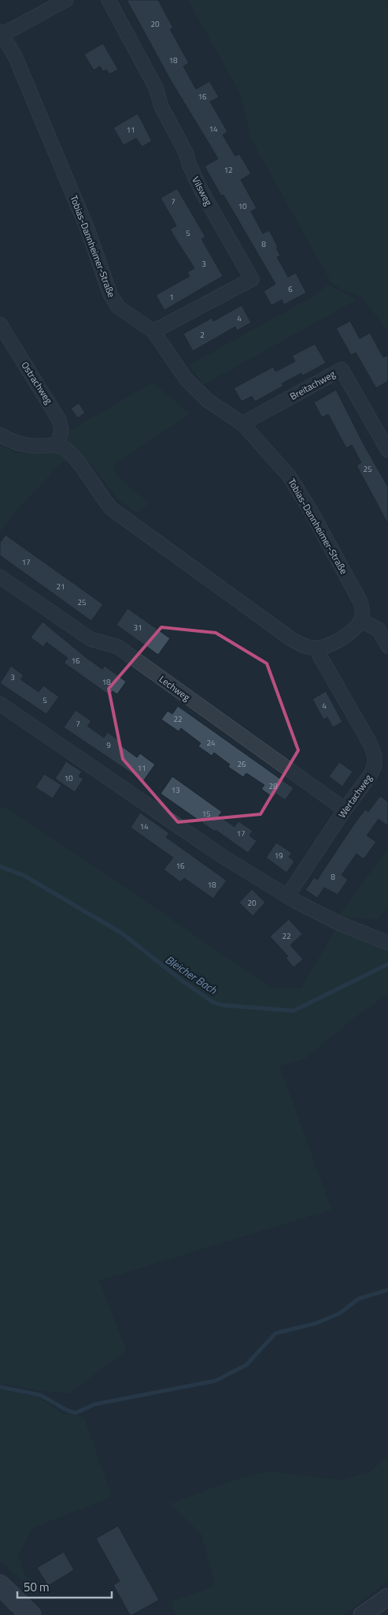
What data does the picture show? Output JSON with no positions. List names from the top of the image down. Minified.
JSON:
{"streets":{"street":["Vilsweg","Tobias-Dannheimer-Straße","Ostrachweg","Breitachweg","Lechweg","Wertachweg"]},"crossings":[["Vilsweg","Tobias-Dannheimer-Straße"],["Tobias-Dannheimer-Straße","Breitachweg"],["Lechweg","Wertachweg"]],"water":["Bleicher Bach"],"house_numbers":["20","18","16","14","11","12","7","10","5","8","3","6","1","4","2","25","17","21","25","31","16","3","18","5","4","22","7","24","9","26","11","10","28","13","15","14","17","19","16","8","18","20","22"],"scale_bar":"50 m"}
